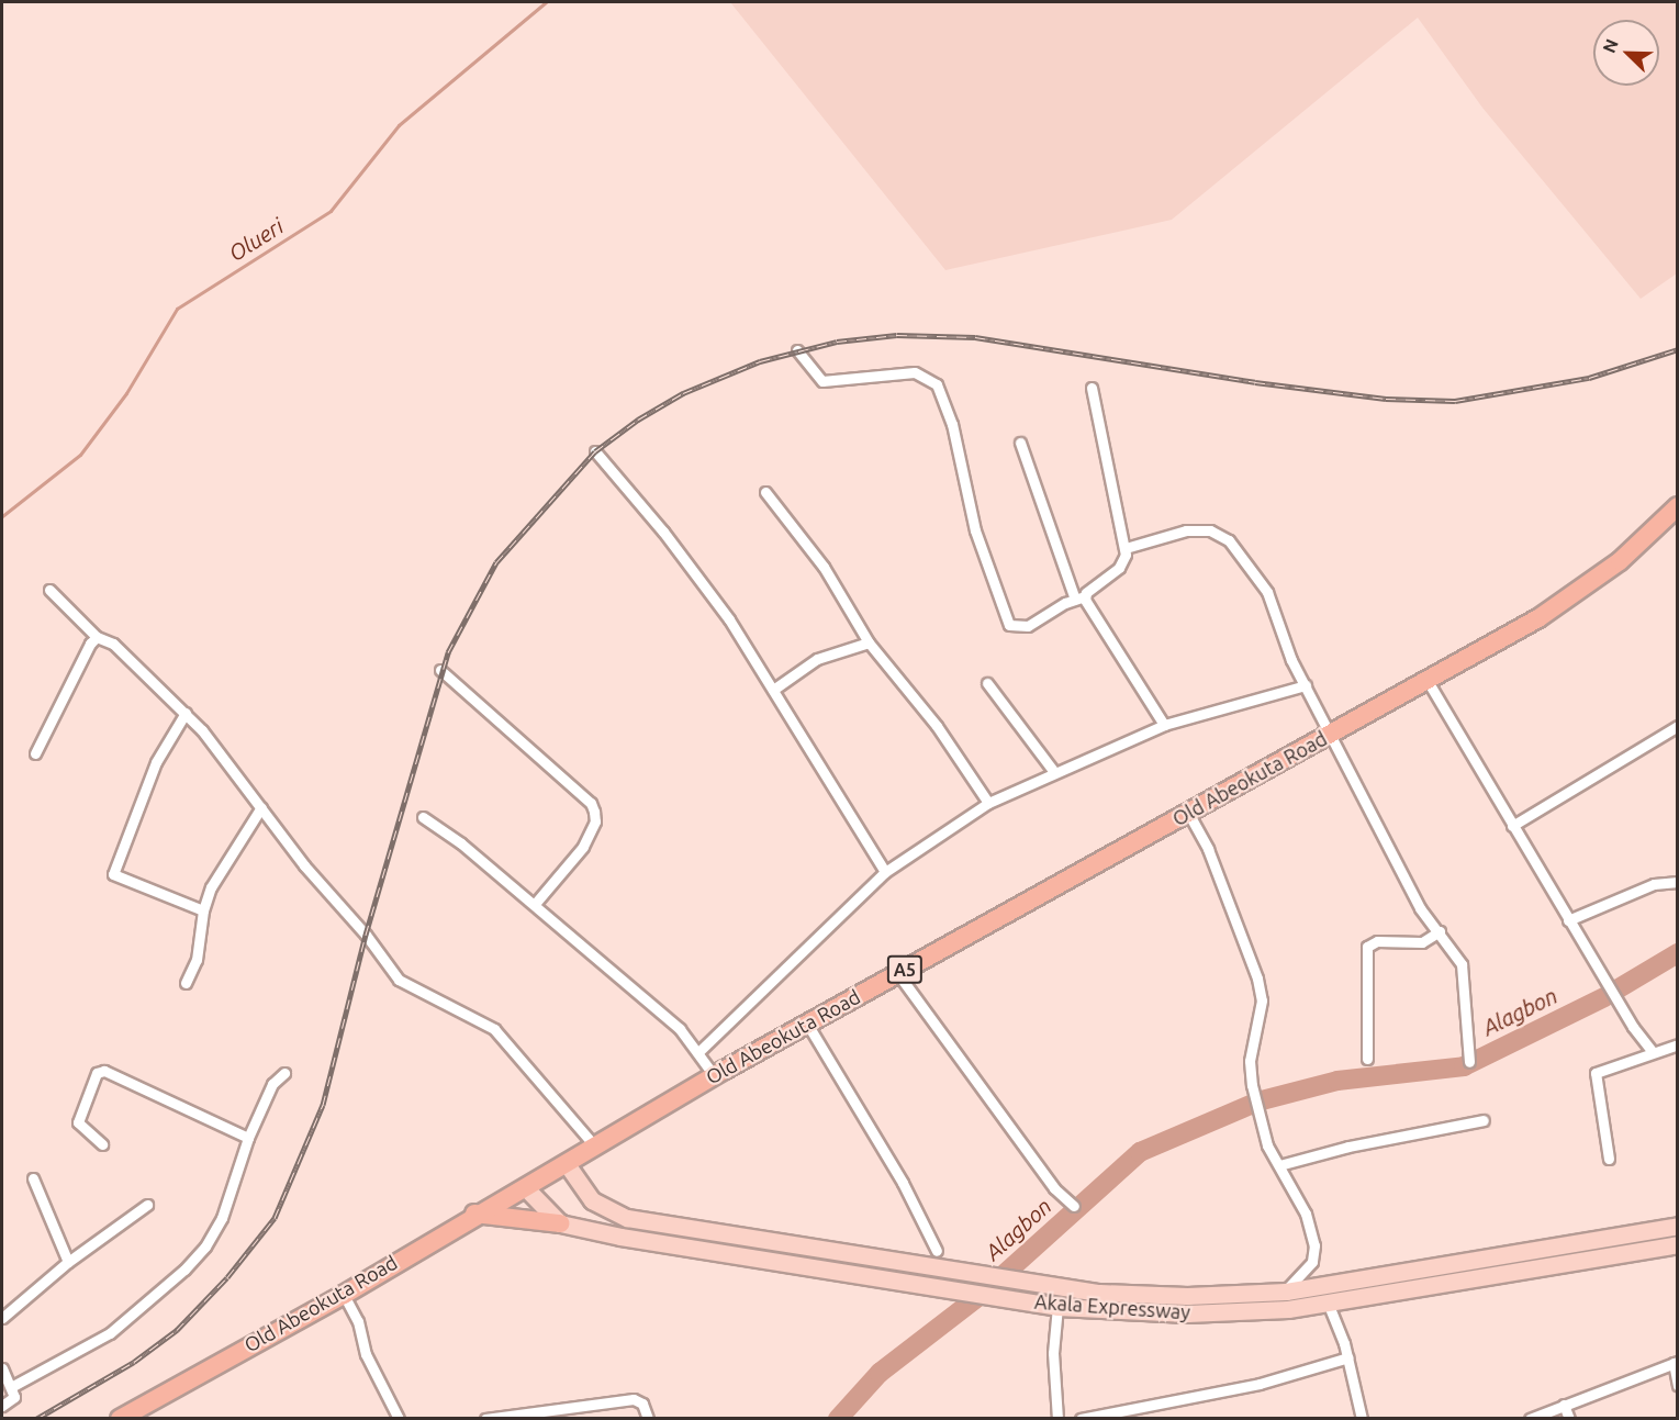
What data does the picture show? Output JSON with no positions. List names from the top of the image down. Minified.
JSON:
{"streets":{"highway":["Old Abeokuta Road","A5"],"main road":["Akala Expressway"]},"crossings":[["Old Abeokuta Road","Akala Expressway"]],"water":["Olueri","Alagbon"],"north":"top left"}
